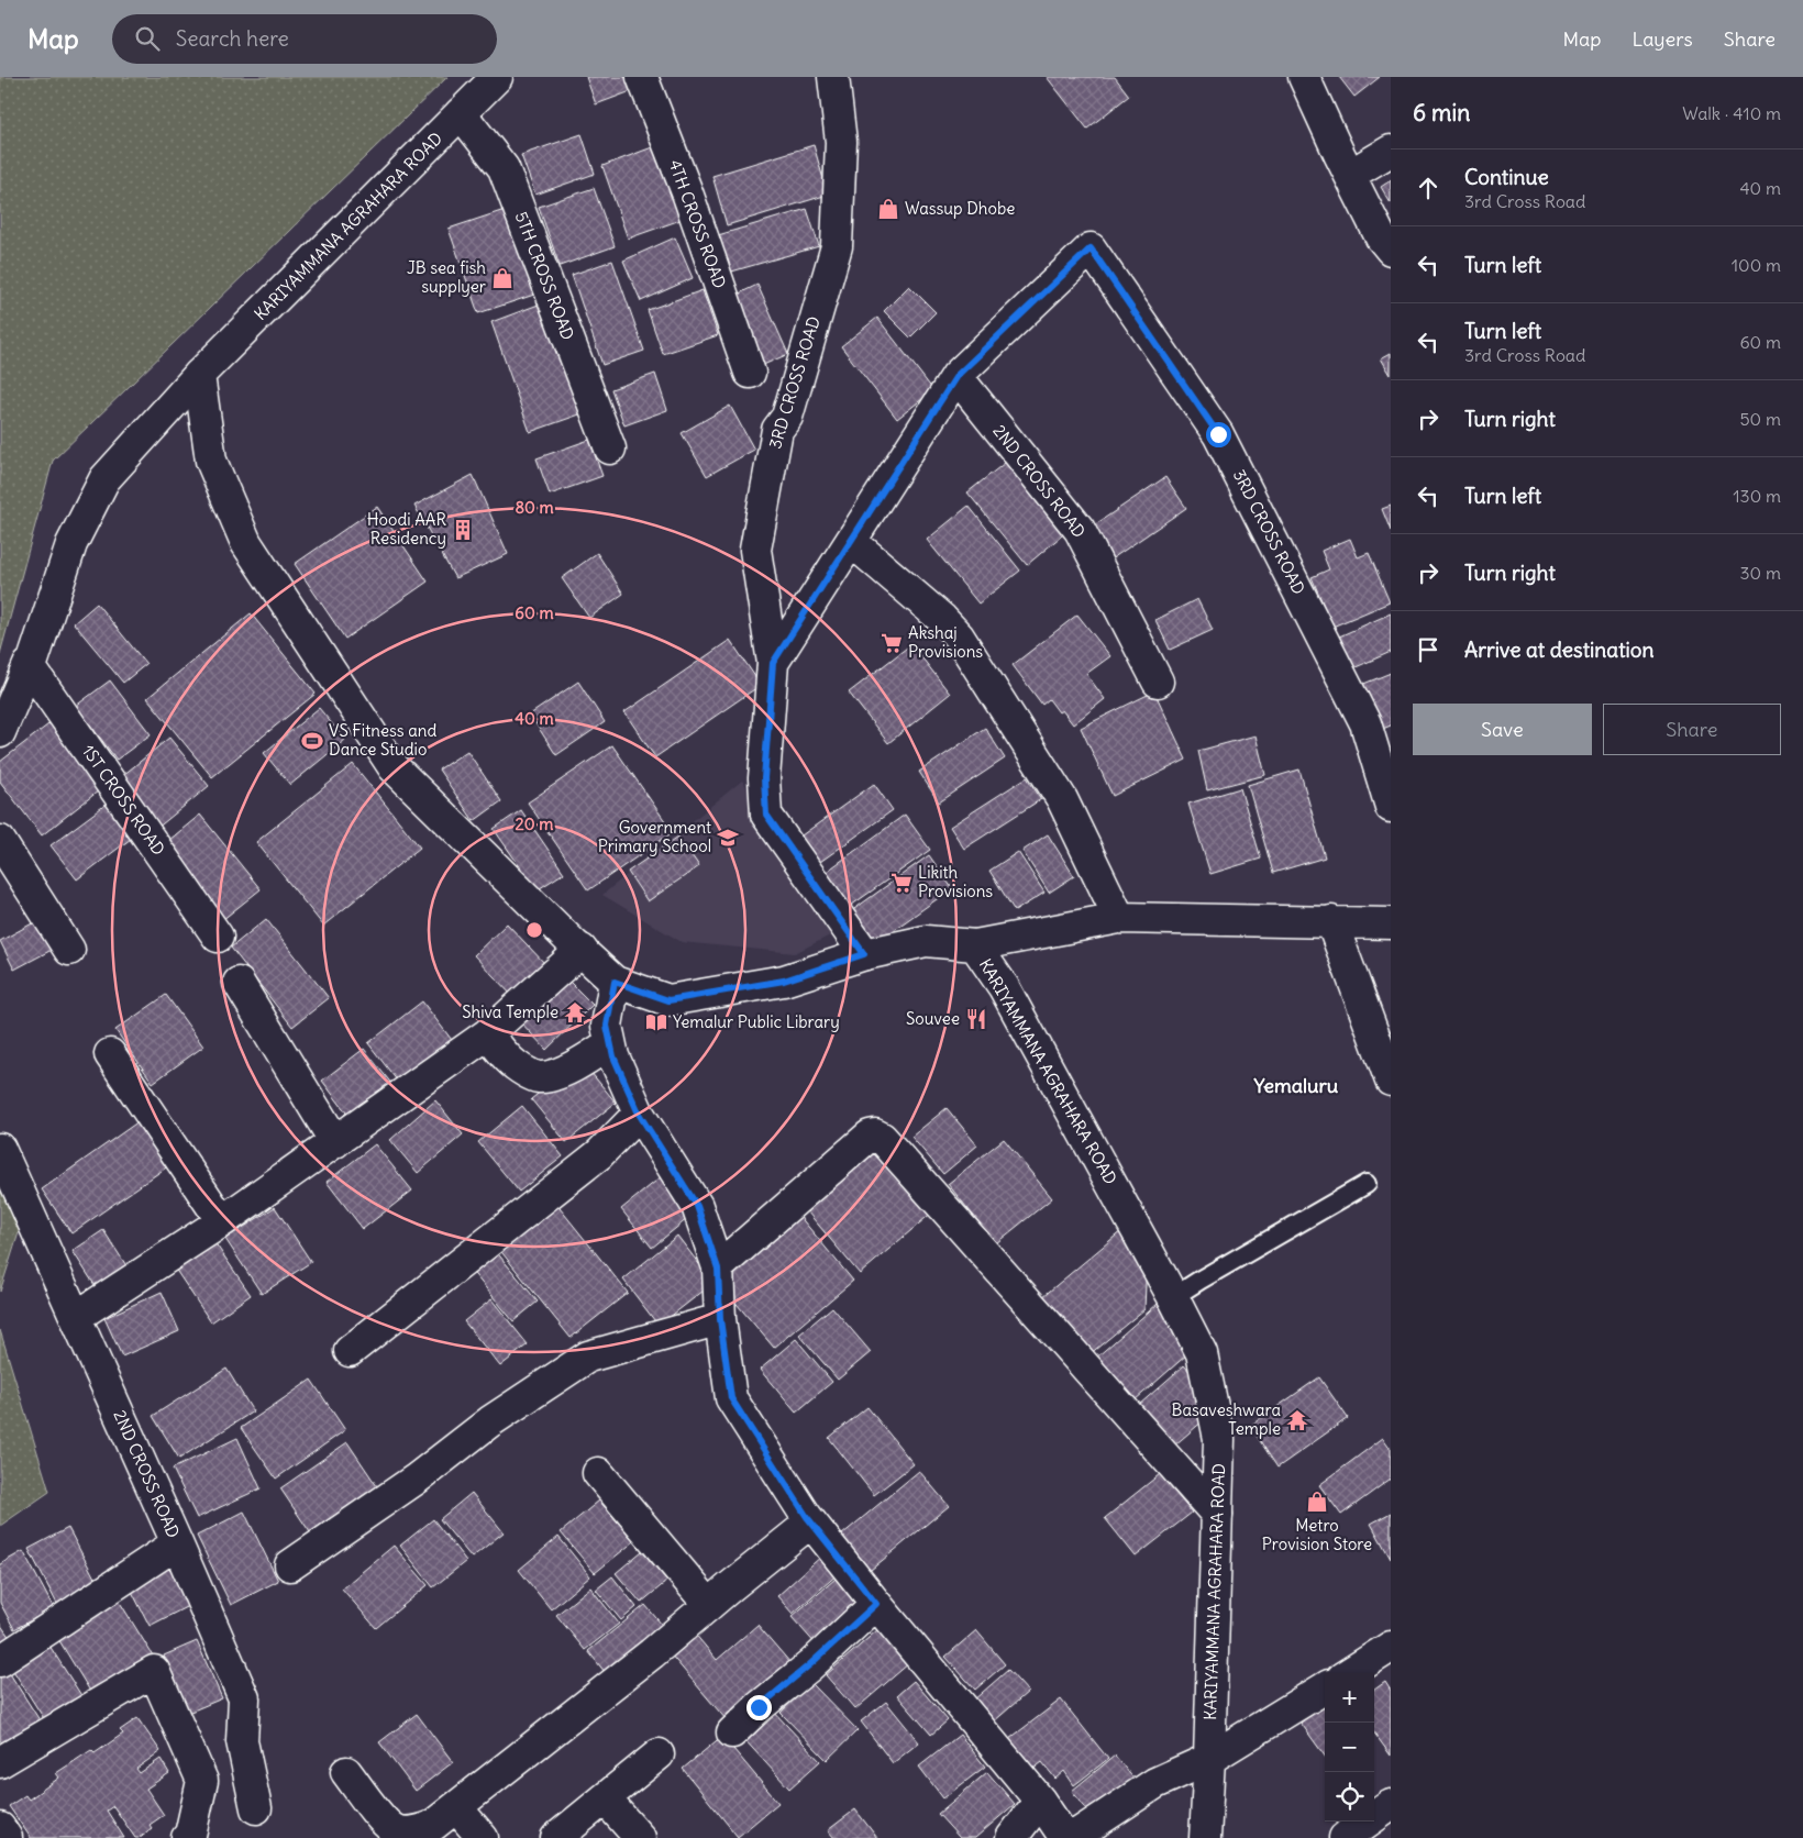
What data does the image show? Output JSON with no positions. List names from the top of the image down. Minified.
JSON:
{"streets":{"street":["4TH CROSS ROAD","KARIYAMMANA AGRAHARA ROAD","5TH CROSS ROAD","3RD CROSS ROAD","2ND CROSS ROAD","1ST CROSS ROAD"]},"crossings":[["KARIYAMMANA AGRAHARA ROAD","5TH CROSS ROAD"],["KARIYAMMANA AGRAHARA ROAD","3RD CROSS ROAD"],["KARIYAMMANA AGRAHARA ROAD","1ST CROSS ROAD"],["3RD CROSS ROAD","2ND CROSS ROAD"]],"districts":["Yemaluru"],"places":{"shop":["Wassup Dhobe","JB sea fish supplyer","Metro Provision Store"],"building":["Hoodi AAR Residency"],"supermarket":["Akshaj Provisions","Likith Provisions"],"sports":["VS Fitness and Dance Studio"],"school or university":["Government Primary School"],"temple":["Shiva Temple","Basaveshwara Temple"],"restaurant":["Souvee"],"library":["Yemalur Public Library"]},"page":{"header":"Map","search":"Search here","nav":["Map","Layers","Share"],"heading":["6 min","Walk · 410 m"],"list":[["Continue","3rd Cross Road","40 m"],["Turn left","100 m"],["Turn left","3rd Cross Road","60 m"],["Turn right","50 m"],["Turn left","130 m"],["Turn right","30 m"],"Arrive at destination"],"buttons":["Save","Share"],"map_buttons":["+","−"]},"rings":["80 m","60 m","40 m","20 m"]}
